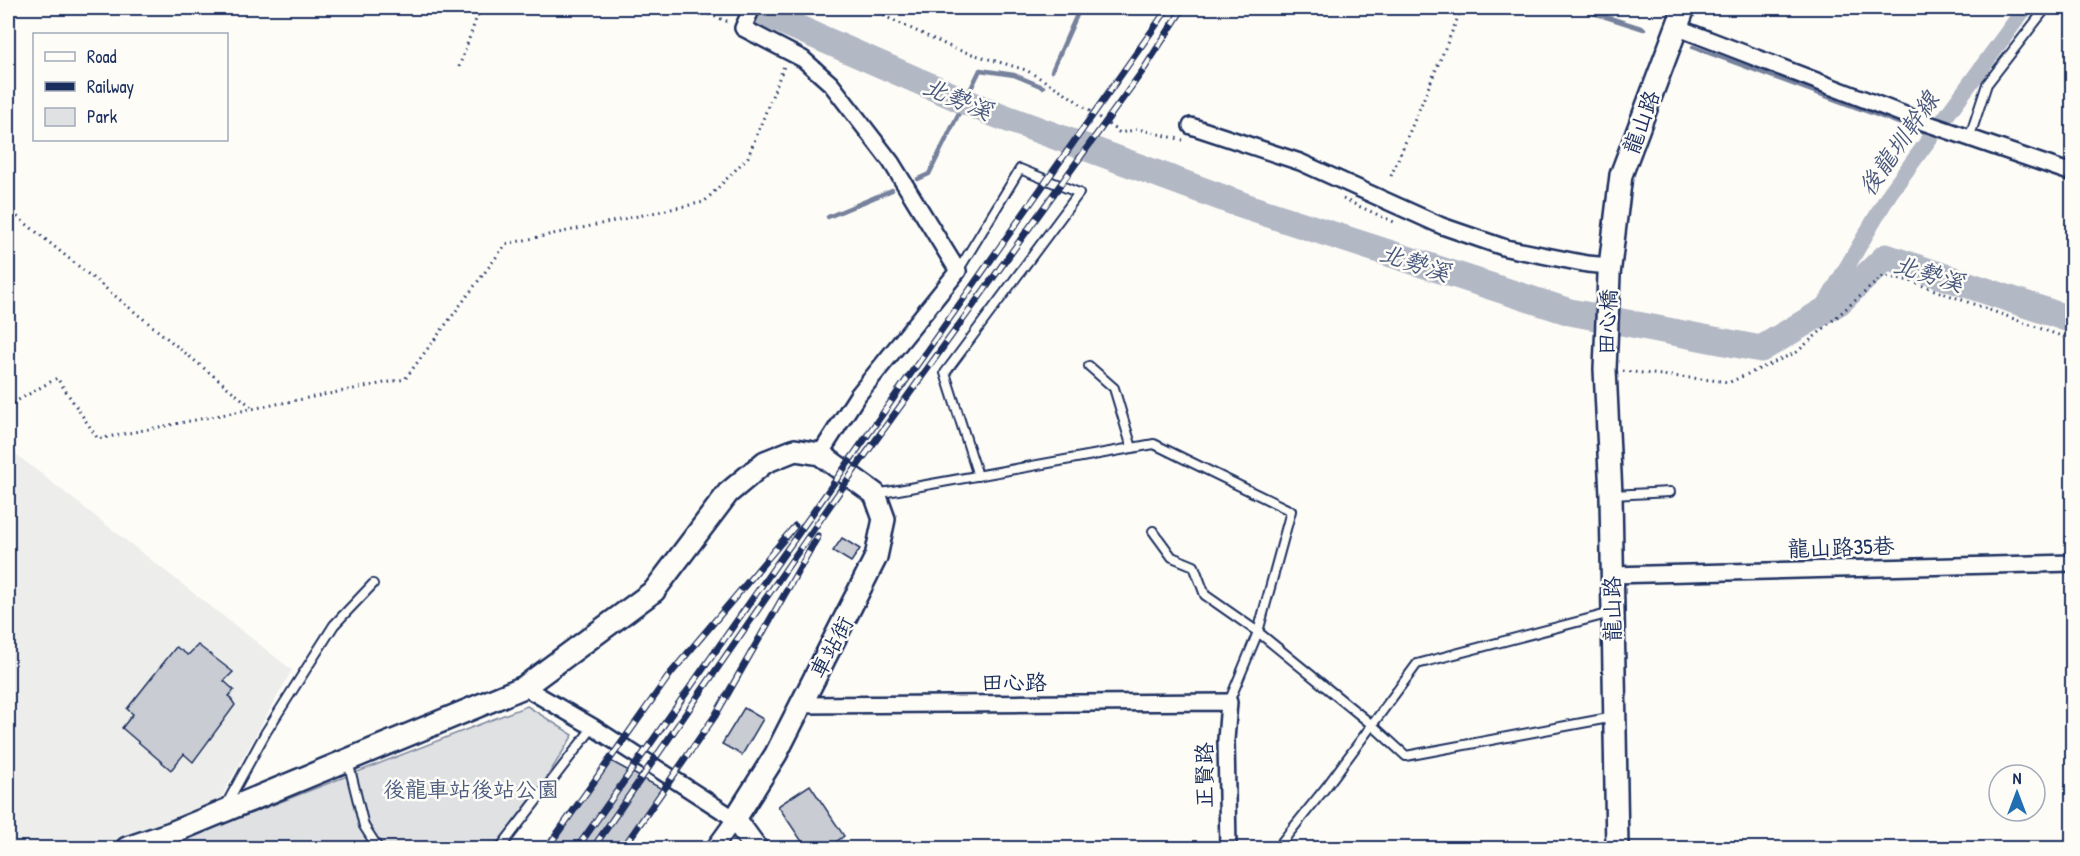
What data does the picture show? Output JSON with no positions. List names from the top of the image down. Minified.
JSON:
{"streets":{"street":["龍山路","田心橋","龍山路35巷","車站街","田心路","正賢路"]},"crossings":[["龍山路","田心橋"],["龍山路","龍山路35巷"],["車站街","田心路"],["田心路","正賢路"]],"water":["北勢溪","後龍圳幹線"],"parks":["後龍車站後站公園"],"legend":["Road","Railway","Park"],"north":"top"}
